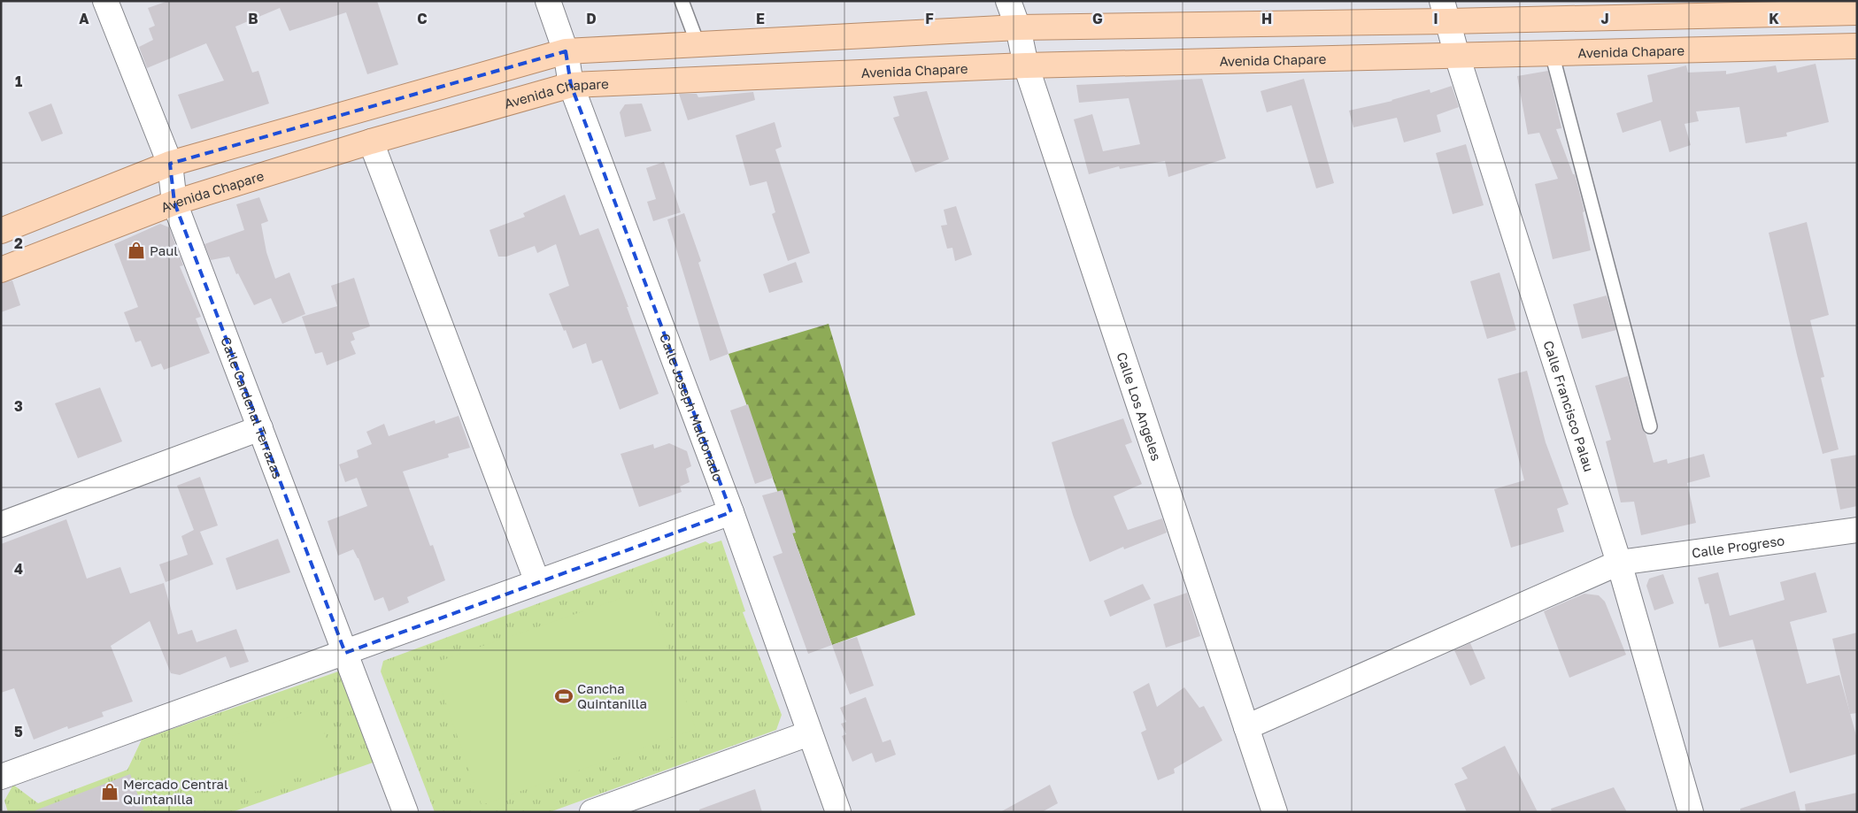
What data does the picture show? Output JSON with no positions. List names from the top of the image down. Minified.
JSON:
{"streets":{"main road":["Avenida Chapare"],"street":["Calle Francisco Palau","Calle Cardenal Terrazas","Calle Joseph Maldonado","Calle Los Angeles","Calle Progreso"]},"crossings":[["Avenida Chapare","Calle Francisco Palau"],["Avenida Chapare","Calle Cardenal Terrazas"],["Avenida Chapare","Calle Joseph Maldonado"],["Avenida Chapare","Calle Los Angeles"],["Calle Francisco Palau","Calle Progreso"],["Calle Los Angeles","Calle Progreso"]],"places":{"shop":["Paul","Mercado Central Quintanilla"],"sports":["Cancha Quintanilla"]},"grid":{"columns":["A","B","C","D","E","F","G","H","I","J","K"],"rows":["1","2","3","4","5"]}}
